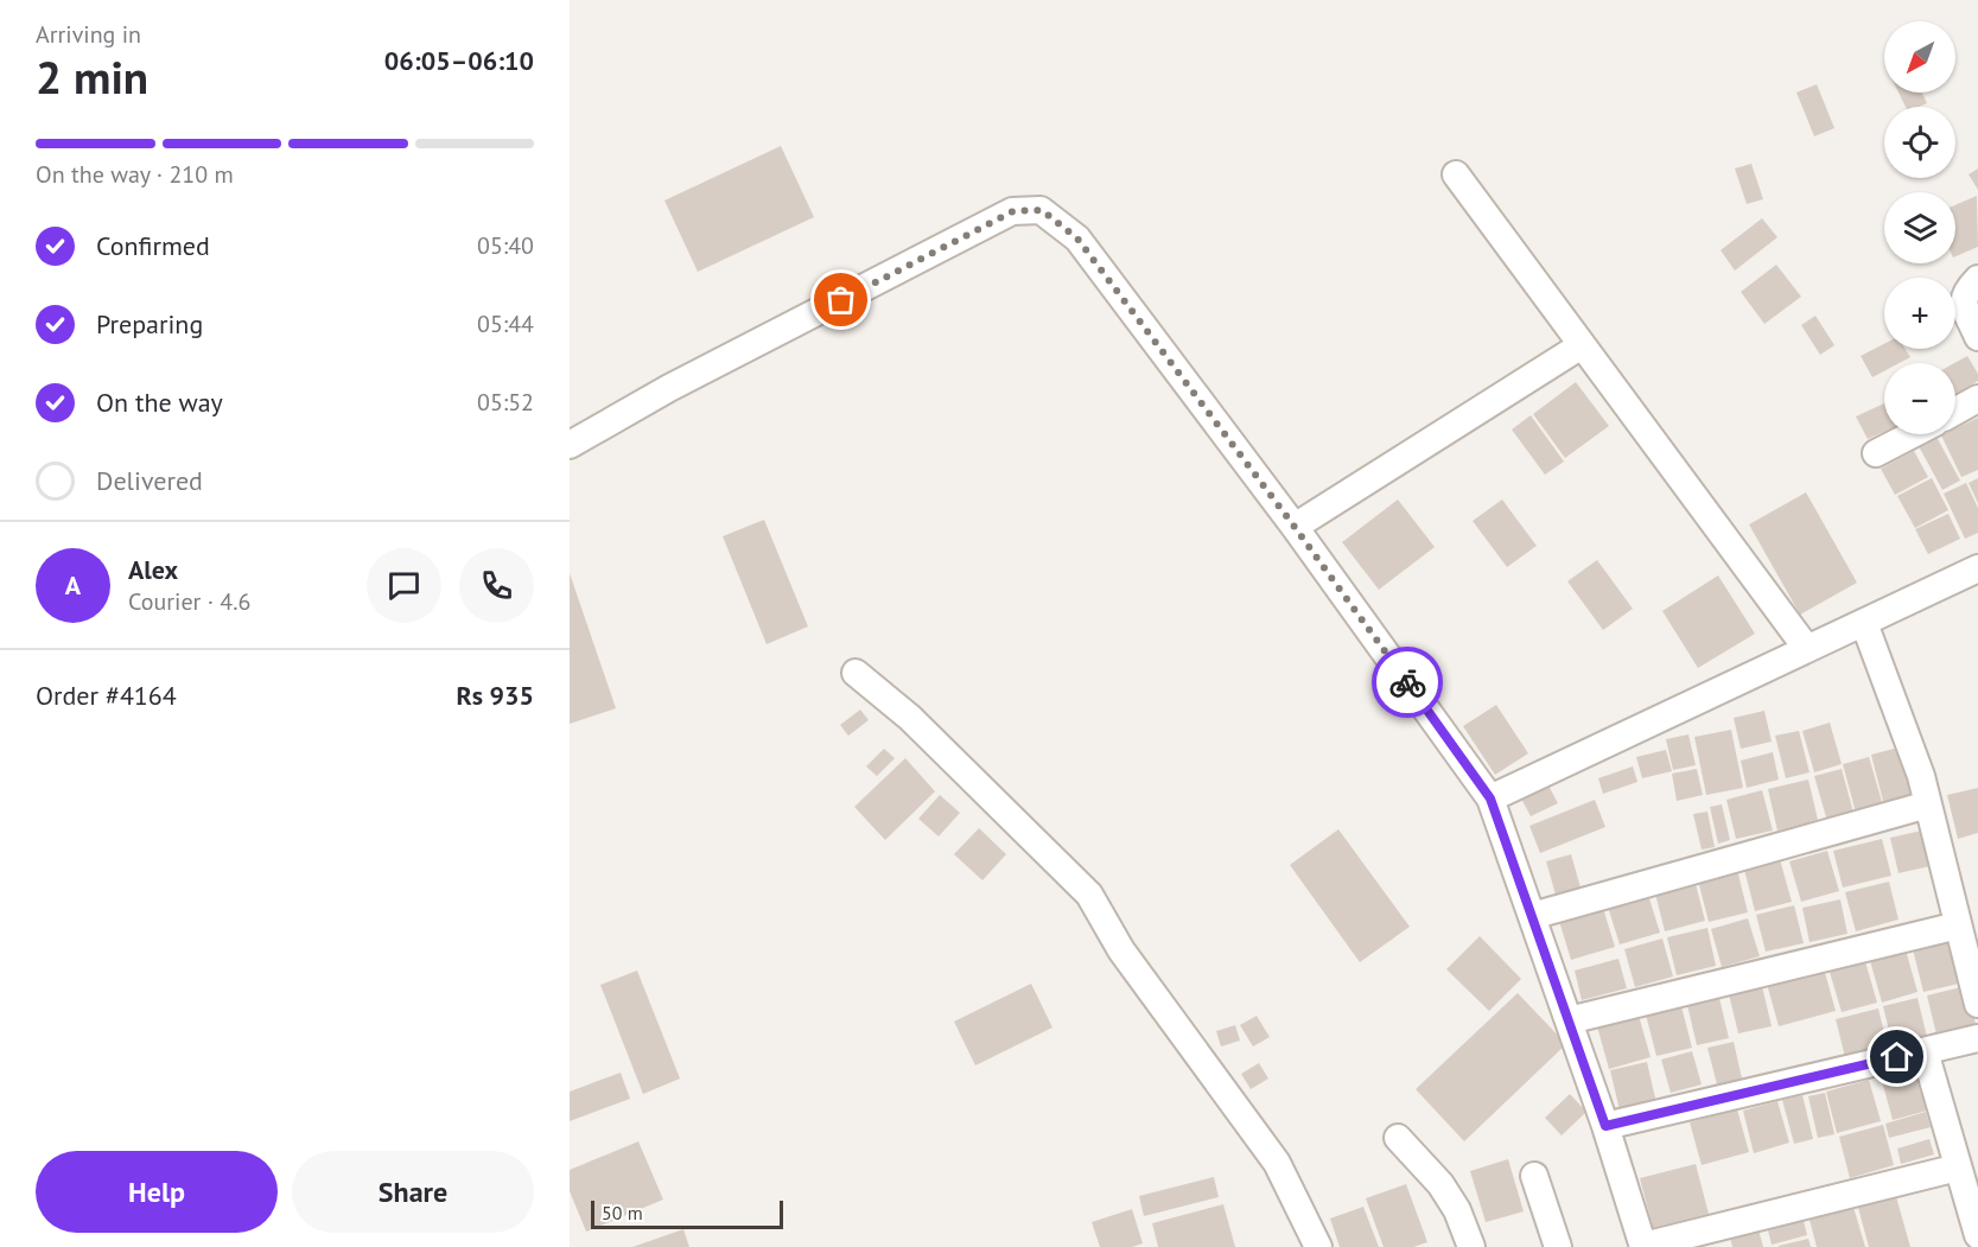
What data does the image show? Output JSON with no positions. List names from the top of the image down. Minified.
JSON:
{"scale_bar":"50 m","north":"bottom left","page":{"heading":["2 min","Arriving in","06:05–06:10"],"panel":["Alex","Courier · 4.6","Order #4164","Rs 935"],"map_buttons":["+","−"],"bar":"On the way · 210 m","list":[["Confirmed","05:40"],["Preparing","05:44"],["On the way","05:52"],"Delivered"],"round":"A","buttons":["Help","Share"],"scale":"50 m"}}
